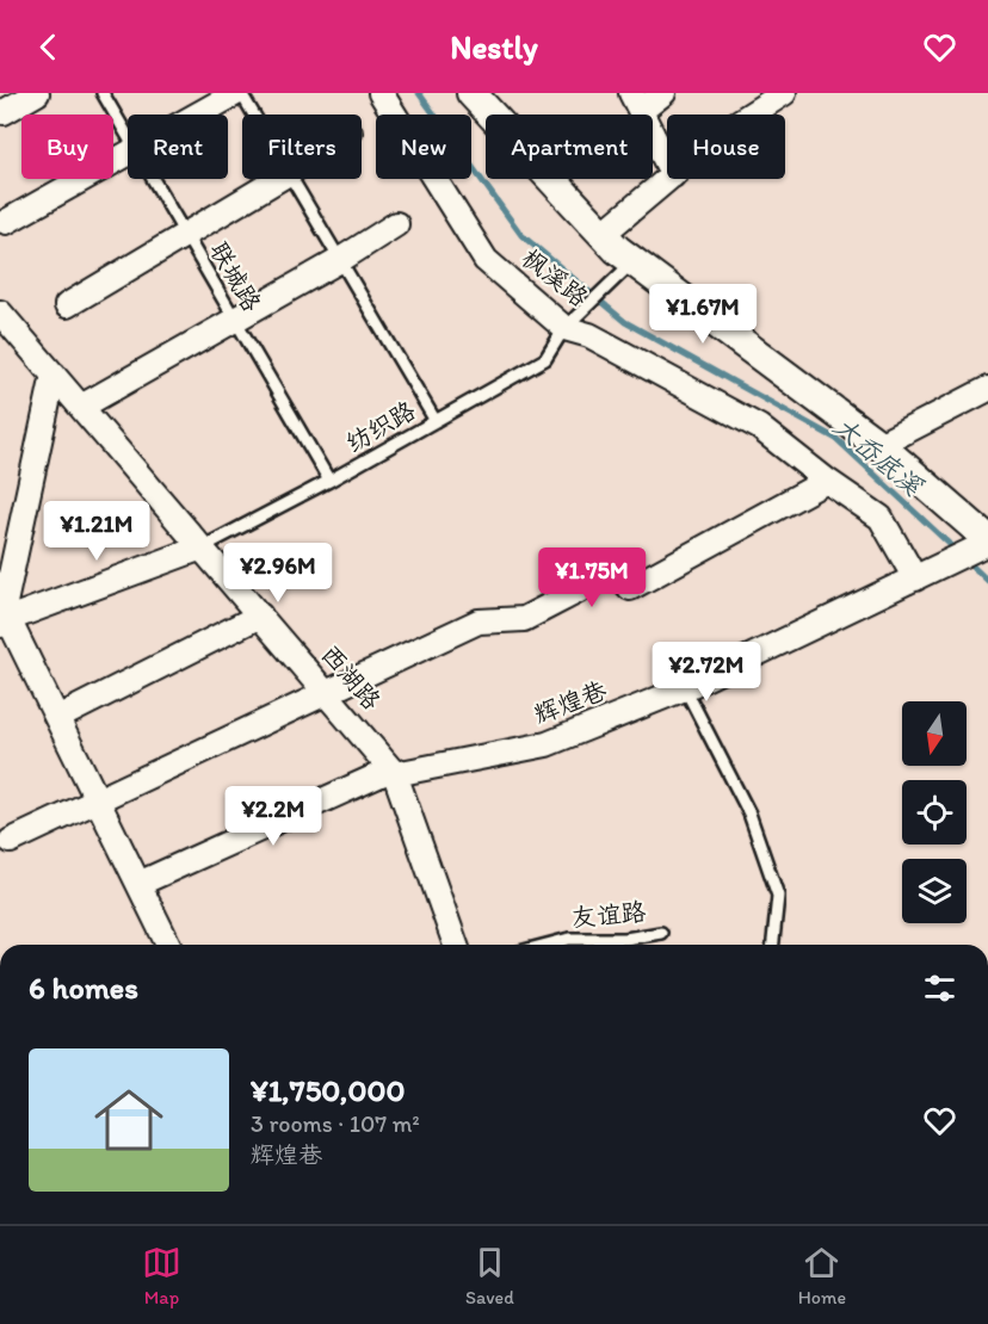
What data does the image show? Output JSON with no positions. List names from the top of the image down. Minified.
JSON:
{"streets":{"street":["枫溪路","西湖路","辉煌巷"],"lane":["联城路","纺织路","友谊路"]},"crossings":[["联城路","纺织路"],["枫溪路","纺织路"],["枫溪路","辉煌巷"],["纺织路","西湖路"],["西湖路","辉煌巷"]],"water":["大岙底溪"],"north":"bottom","page":{"header":"Nestly","chip":["Buy","Rent","Filters","New","Apartment","House"],"price":["¥1.67M","¥1.21M","¥2.96M","¥1.75M","¥2.72M","¥2.2M"],"heading":"6 homes","list":[{"name":"¥1,750,000","note":"3 rooms · 107 m² · 辉煌巷"}],"tabs":["Map","Saved","Home"]}}
